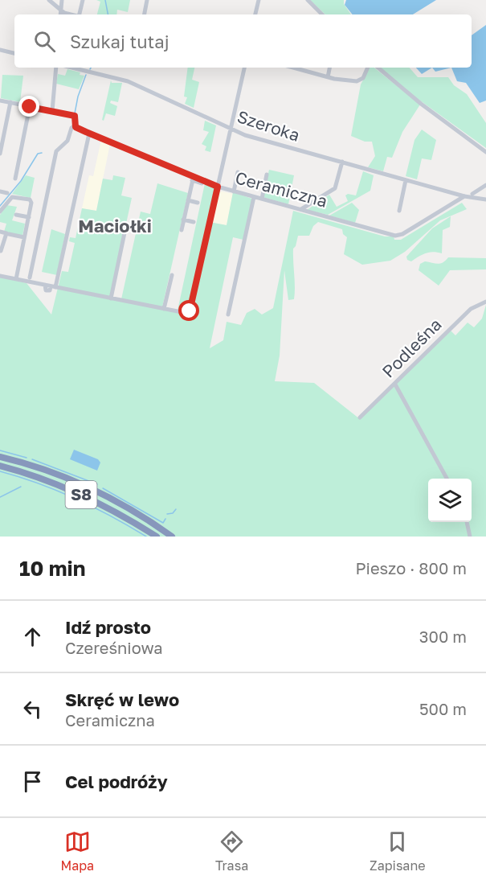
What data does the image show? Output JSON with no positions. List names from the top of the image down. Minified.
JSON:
{"streets":{"highway":["S8"],"street":["Szeroka","Ceramiczna","Podleśna"]},"crossings":[["Szeroka","Ceramiczna"]],"districts":["Maciołki"],"page":{"search":"Szukaj tutaj","heading":["10 min","Pieszo · 800 m"],"list":[["Idź prosto","Czereśniowa","300 m"],["Skręć w lewo","Ceramiczna","500 m"],"Cel podróży"],"nav":["Mapa","Trasa","Zapisane"]}}
